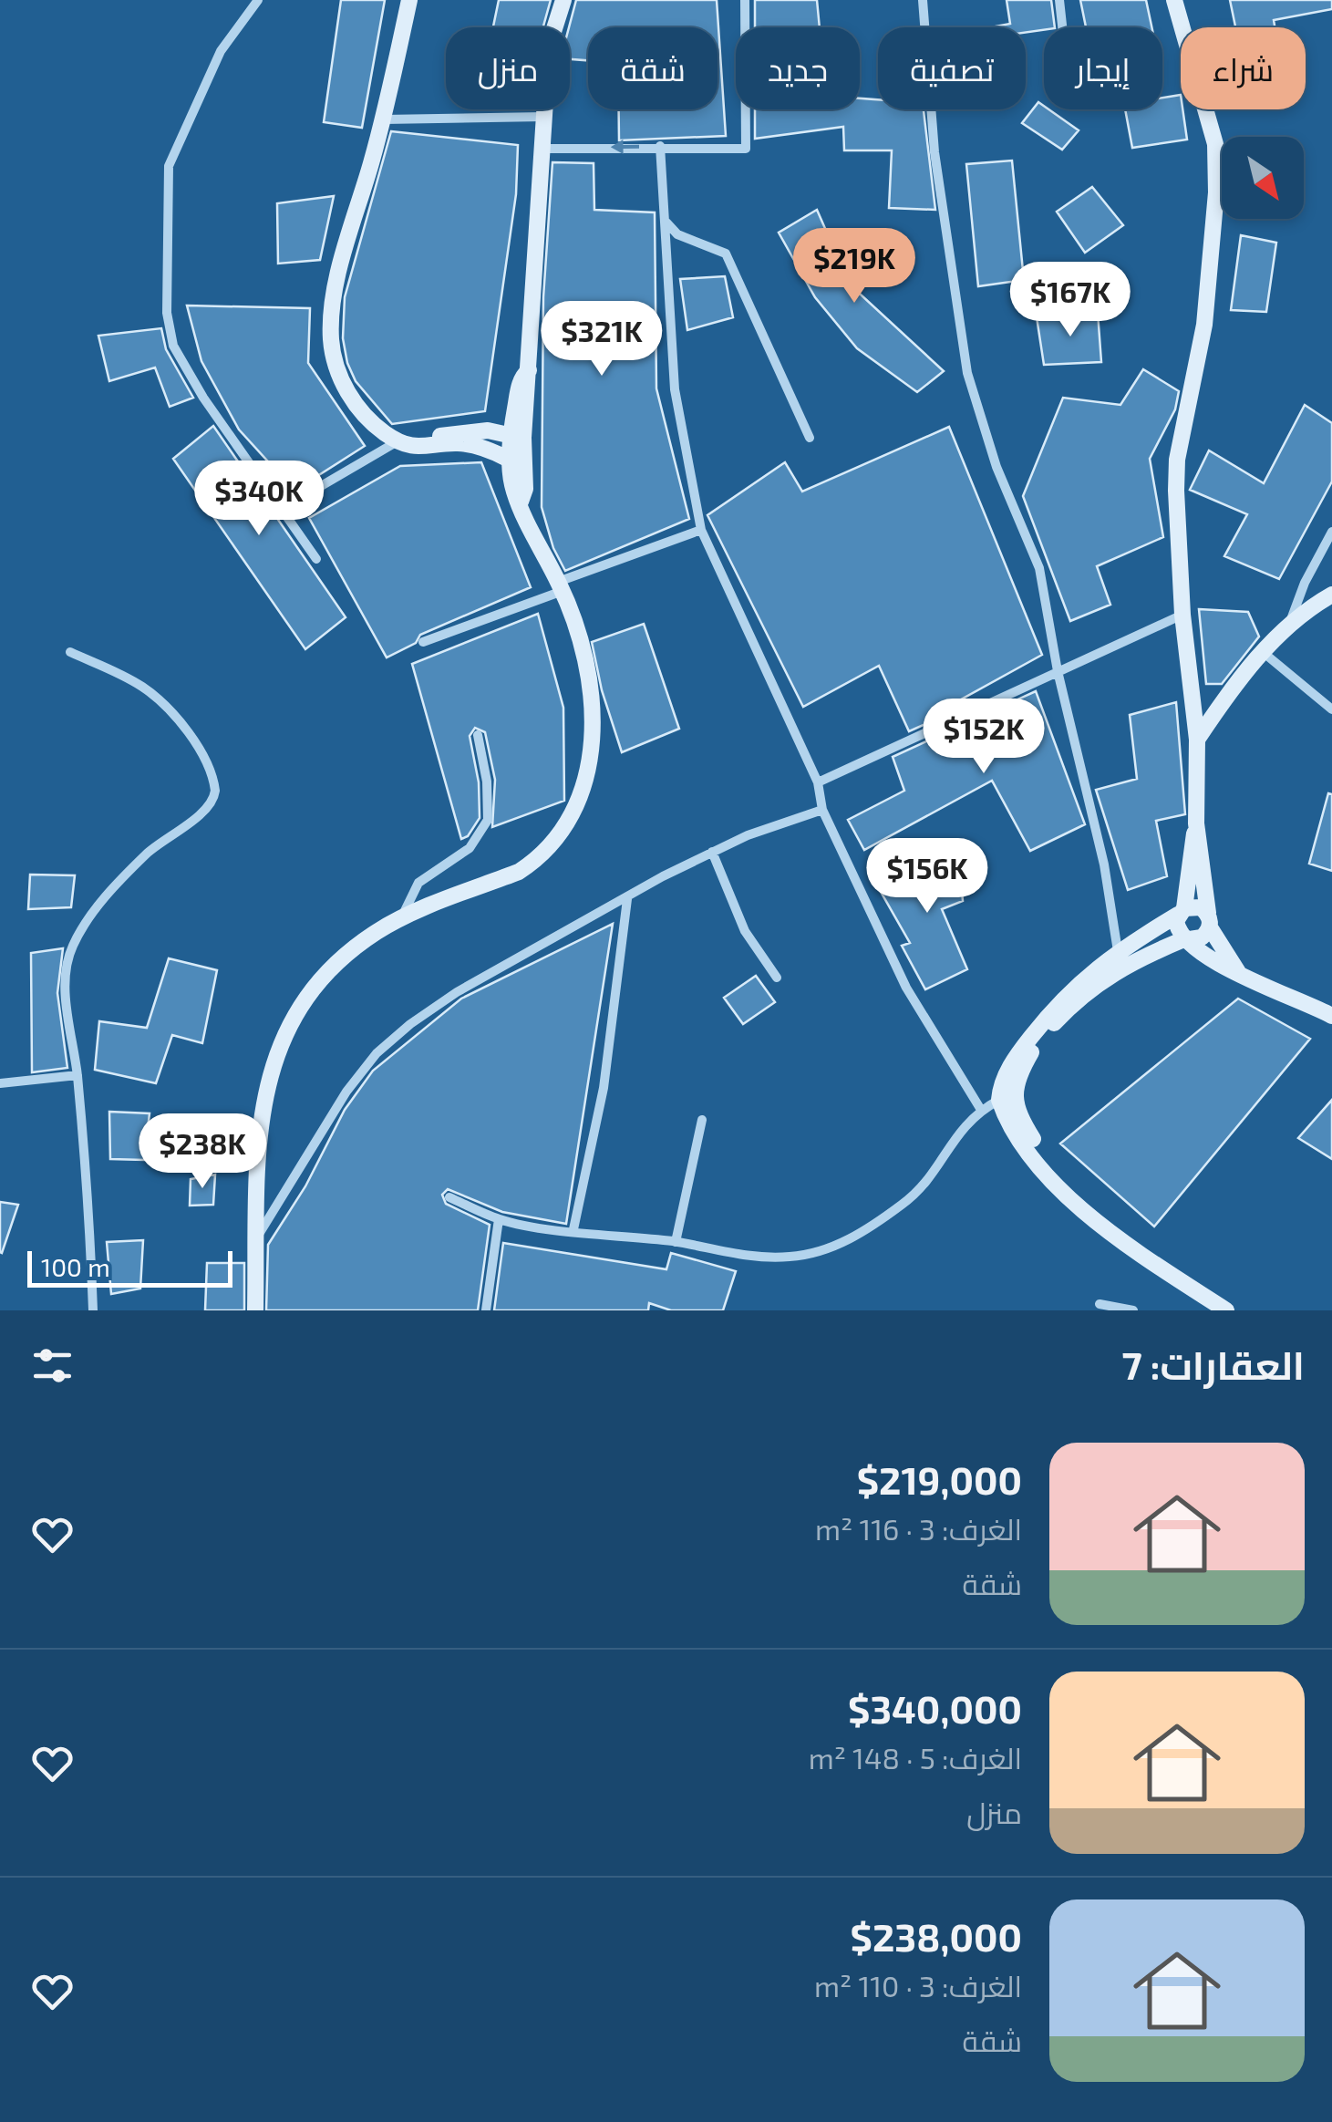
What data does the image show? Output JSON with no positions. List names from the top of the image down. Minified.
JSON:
{"scale_bar":"100 m","north":"bottom right","page":{"chip":["شراء","إيجار","تصفية","جديد","شقة","منزل"],"price":["$219K","$167K","$321K","$340K","$152K","$156K","$238K"],"scale":"100 m","heading":"العقارات: 7","list":[{"name":"$219,000","note":"الغرف: 3 · 116 m² · شقة"},{"name":"$340,000","note":"الغرف: 5 · 148 m² · منزل"},{"name":"$238,000","note":"الغرف: 3 · 110 m² · شقة"}]}}
